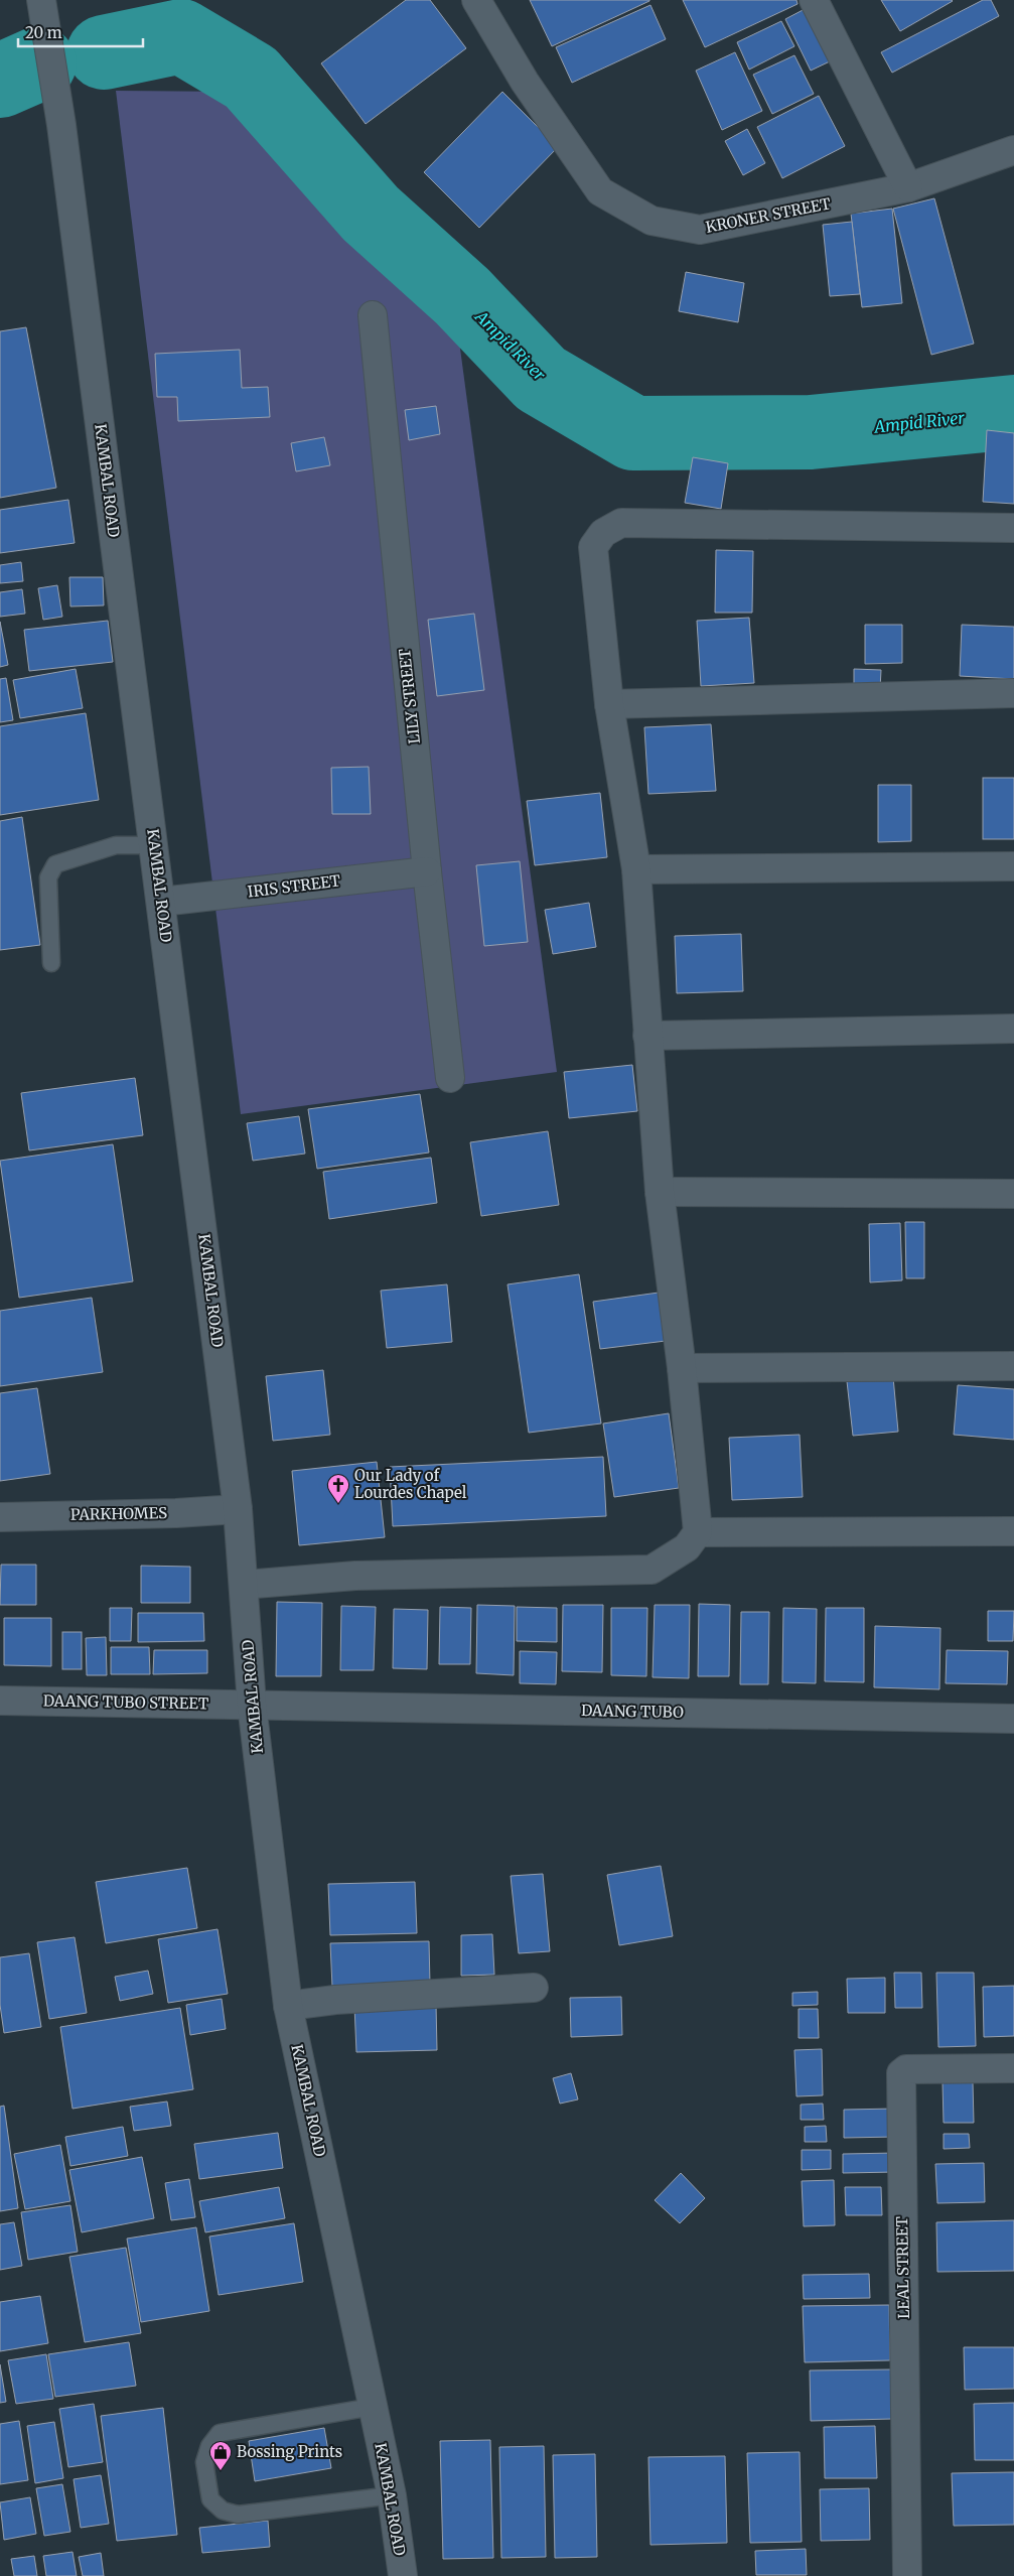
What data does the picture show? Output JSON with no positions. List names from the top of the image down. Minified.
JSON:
{"streets":{"street":["KRONER STREET","KAMBAL ROAD","LILY STREET","IRIS STREET","PARKHOMES","DAANG TUBO STREET","DAANG TUBO","LEAL STREET"]},"crossings":[["KAMBAL ROAD","IRIS STREET"],["KAMBAL ROAD","PARKHOMES"],["KAMBAL ROAD","DAANG TUBO STREET"],["KAMBAL ROAD","DAANG TUBO"],["LILY STREET","IRIS STREET"],["DAANG TUBO STREET","DAANG TUBO"]],"water":["Ampid River"],"places":{"church":["Our Lady of Lourdes Chapel"],"shop":["Bossing Prints"]},"scale_bar":"20 m"}
